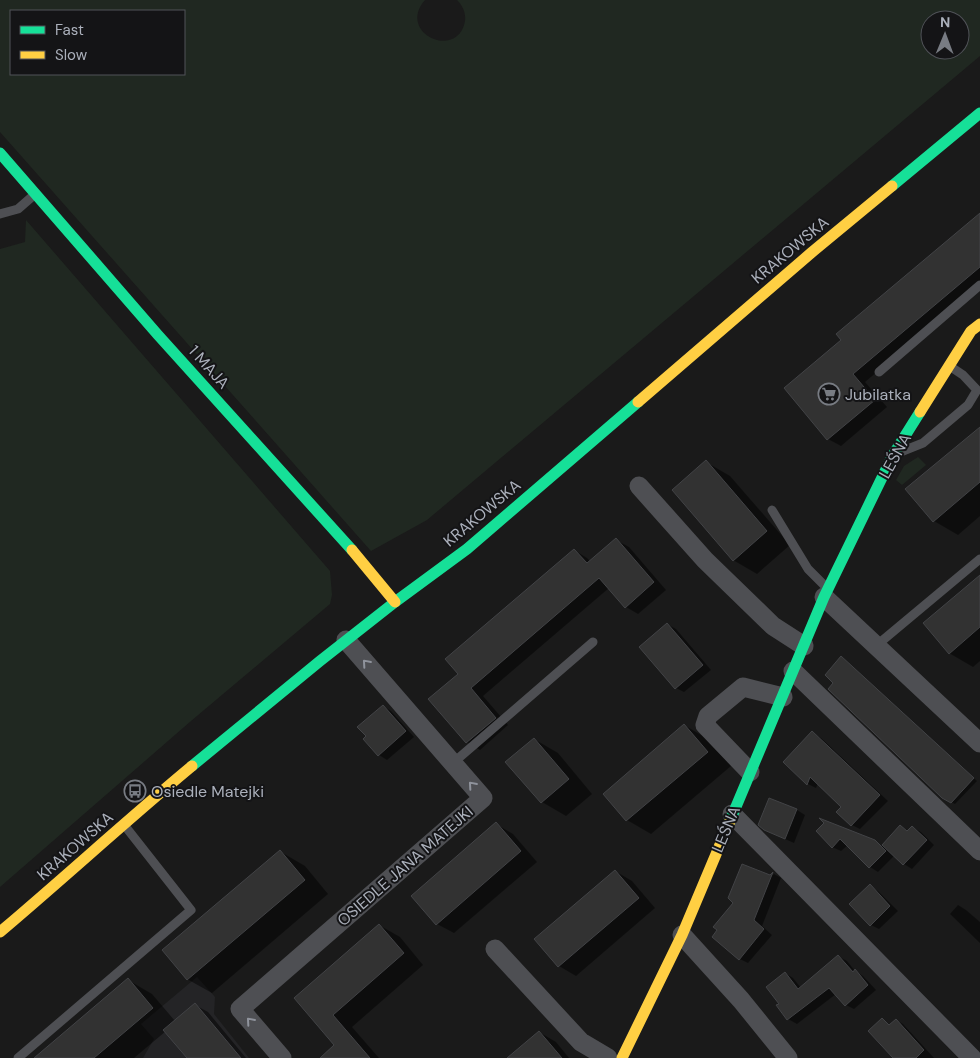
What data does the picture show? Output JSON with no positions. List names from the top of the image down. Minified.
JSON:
{"streets":{"street":["KRAKOWSKA","1 MAJA","LEŚNA","OSIEDLE JANA MATEJKI"]},"crossings":[["KRAKOWSKA","1 MAJA"],["KRAKOWSKA","OSIEDLE JANA MATEJKI"]],"places":{"supermarket":["Jubilatka"],"bus stop":["Osiedle Matejki"]},"legend":["Fast","Slow"],"north":"top"}
